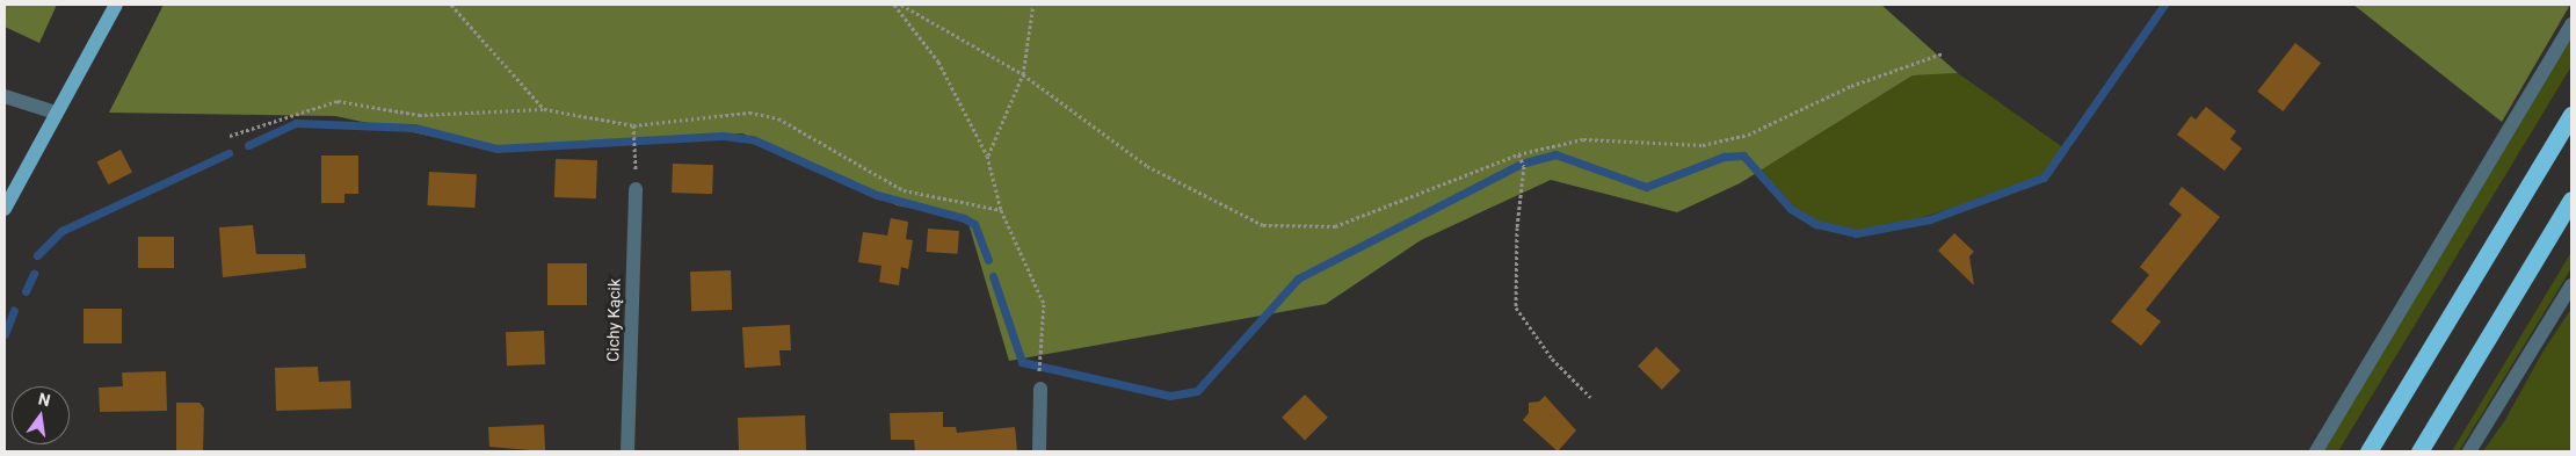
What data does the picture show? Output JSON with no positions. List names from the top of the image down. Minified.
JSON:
{"streets":{"street":["Cichy Kącik"]},"north":"top"}
